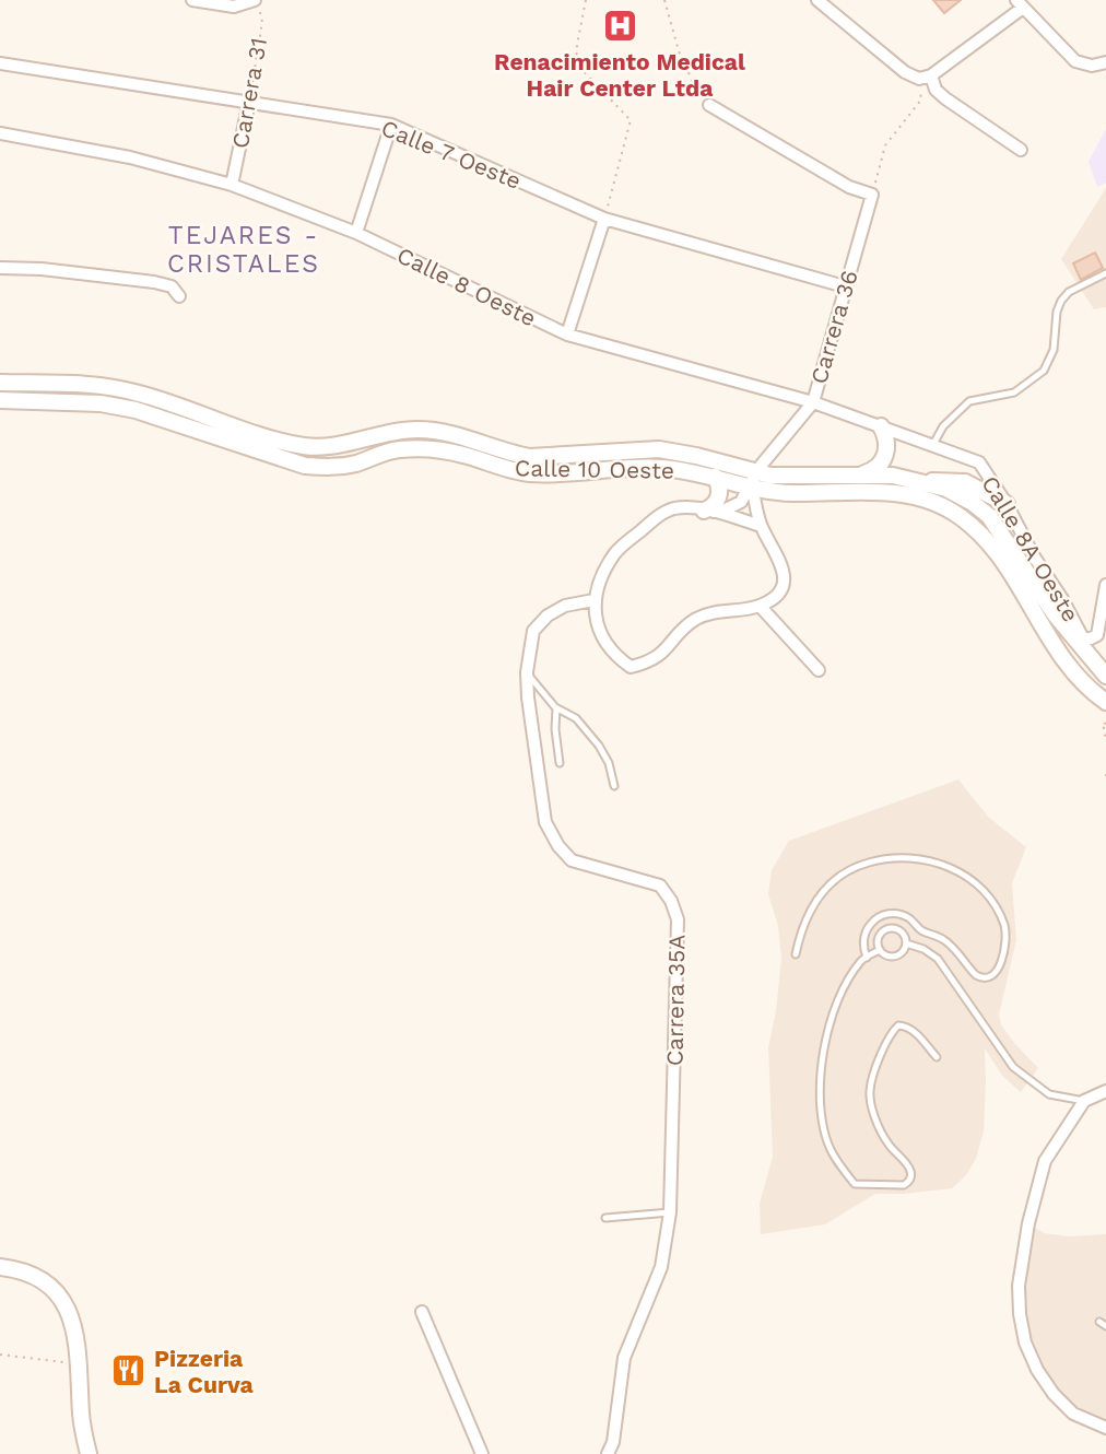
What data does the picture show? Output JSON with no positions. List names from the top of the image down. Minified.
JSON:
{"streets":{"main road":["Calle 10 Oeste"],"street":["Carrera 31","Calle 7 Oeste","Calle 8 Oeste","Carrera 36","Calle 8A Oeste","Carrera 35A"]},"crossings":[["Carrera 31","Calle 7 Oeste"],["Carrera 31","Calle 8 Oeste"],["Calle 7 Oeste","Carrera 36"],["Calle 8 Oeste","Carrera 36"],["Calle 8 Oeste","Calle 8A Oeste"],["Carrera 36","Calle 10 Oeste"]],"districts":["TEJARES - CRISTALES"],"places":{"hospital":["Renacimiento Medical Hair Center Ltda"],"restaurant":["Pizzeria La Curva"]}}
